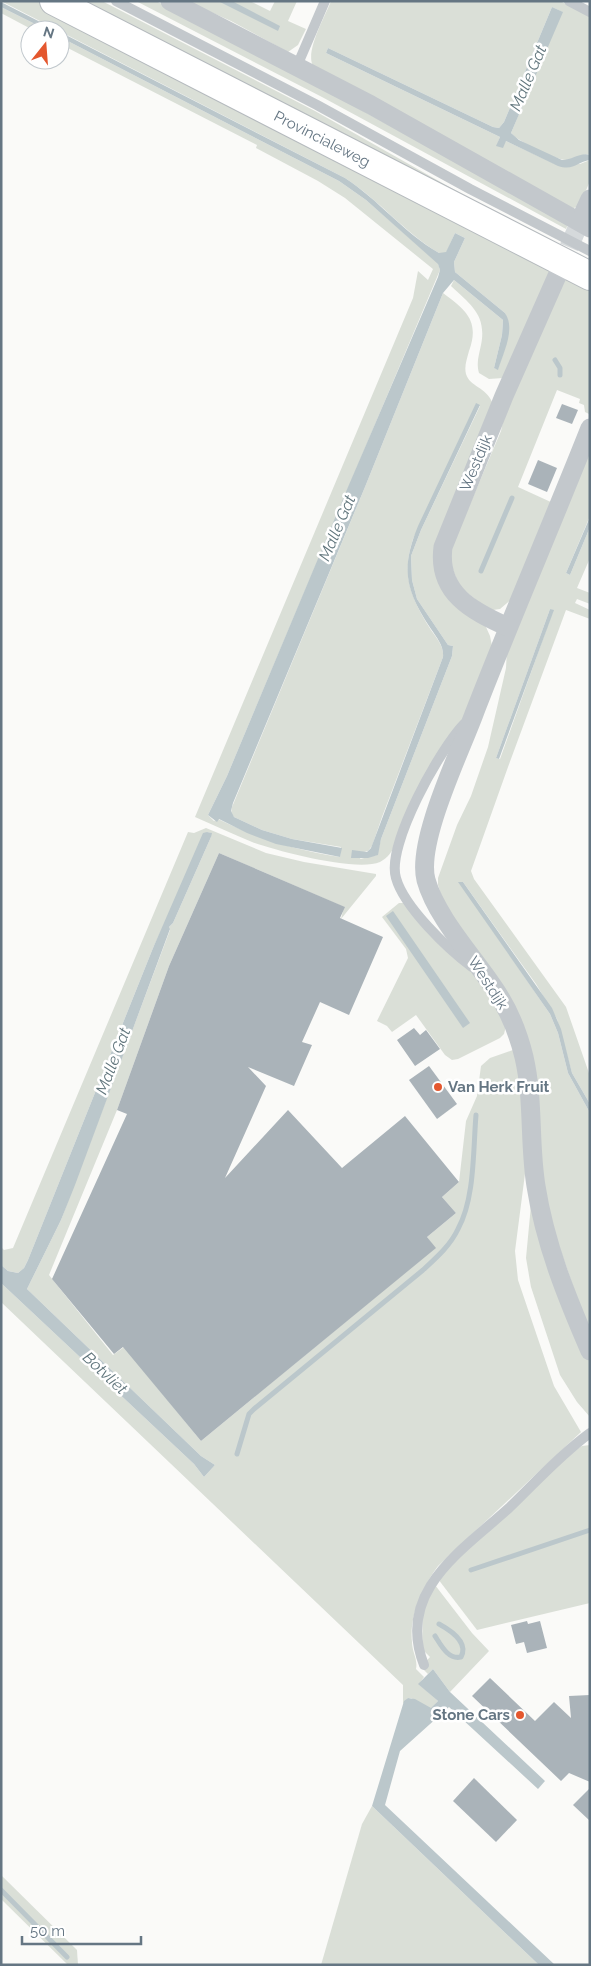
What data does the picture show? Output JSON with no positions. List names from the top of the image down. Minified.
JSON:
{"streets":{"main road":["Provincialeweg"],"street":["Westdijk"]},"water":["Malle Gat","Botvliet"],"places":["Van Herk Fruit","Stone Cars"],"scale_bar":"50 m","north":"top"}
